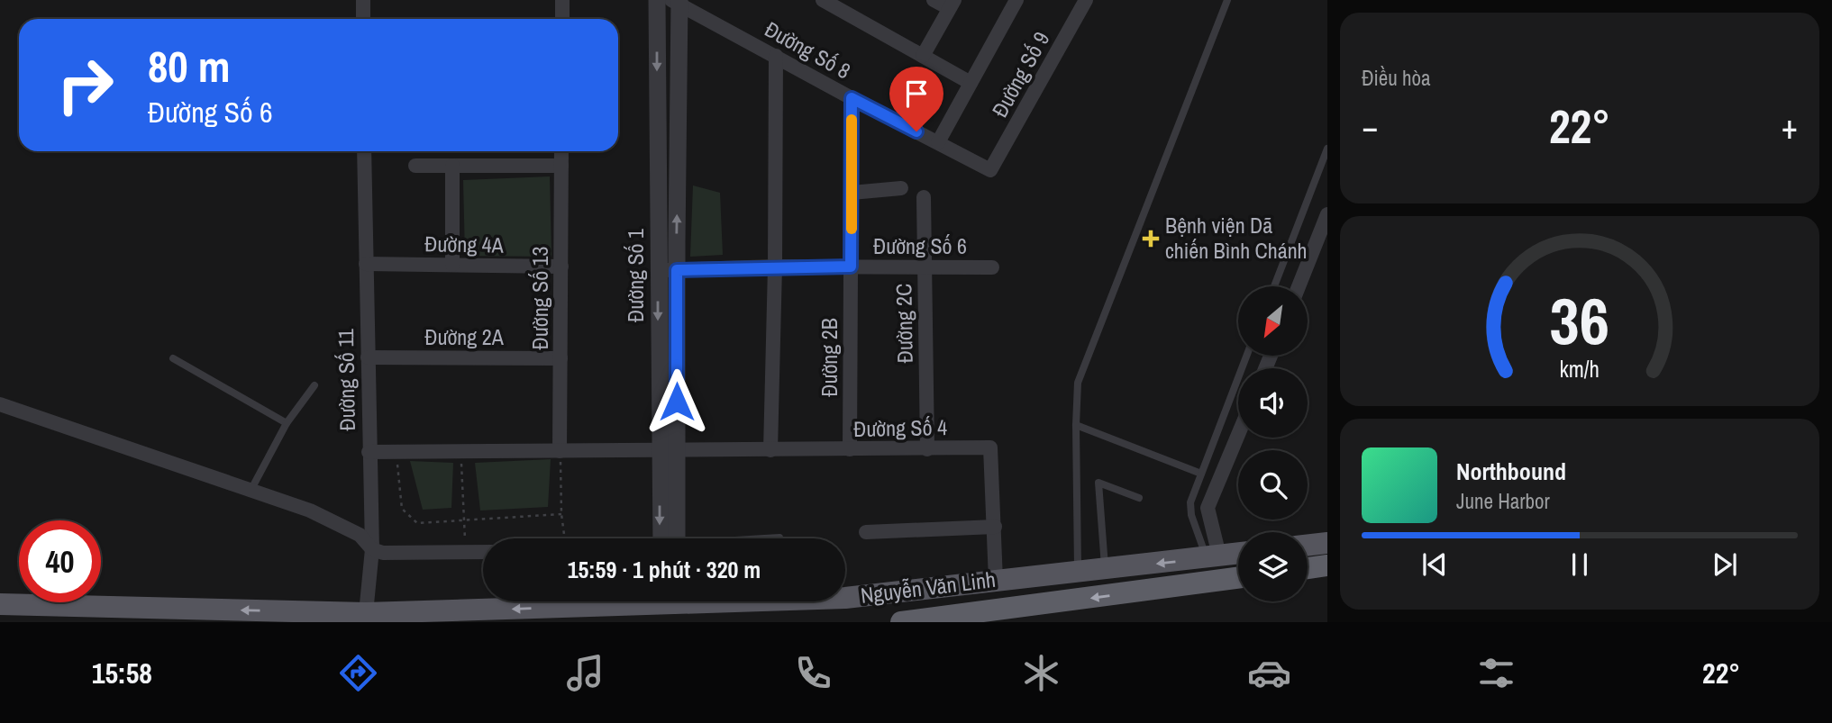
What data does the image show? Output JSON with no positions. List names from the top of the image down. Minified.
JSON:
{"streets":{"highway":["Nguyễn Văn Linh"],"street":["Đường Số 8","Đường Số 9","Đường 4A","Đường Số 6","Đường Số 1","Đường Số 13","Đường 2C","Đường 2A","Đường 2B","Đường Số 11","Đường Số 4"]},"crossings":[["Đường Số 8","Đường Số 9"],["Đường Số 8","Đường Số 1"],["Đường Số 8","Đường 2B"],["Đường 4A","Đường Số 13"],["Đường 4A","Đường Số 11"],["Đường Số 6","Đường Số 1"],["Đường Số 6","Đường 2C"],["Đường Số 6","Đường 2B"],["Đường Số 1","Đường Số 4"],["Đường Số 13","Đường 2A"],["Đường Số 13","Đường Số 4"],["Đường 2C","Đường Số 4"],["Đường 2A","Đường Số 11"],["Đường 2B","Đường Số 4"],["Đường Số 11","Đường Số 4"],["Đường Số 11","Nguyễn Văn Linh"],["Đường Số 4","Nguyễn Văn Linh"]],"one_way":["Nguyễn Văn Linh"],"places":{"health":["Bệnh viện Dã chiến Bình Chánh"]},"north":"bottom left","page":{"tile":"Điều hòa","turn":["80 m","Đường Số 6"],"heat":["−","22°","+"],"song":["Northbound","June Harbor"],"limit":"40","trip":"15:59 · 1 phút · 320 m","tabs":["15:58","22°"],"gauge":["36","km/h"]}}
